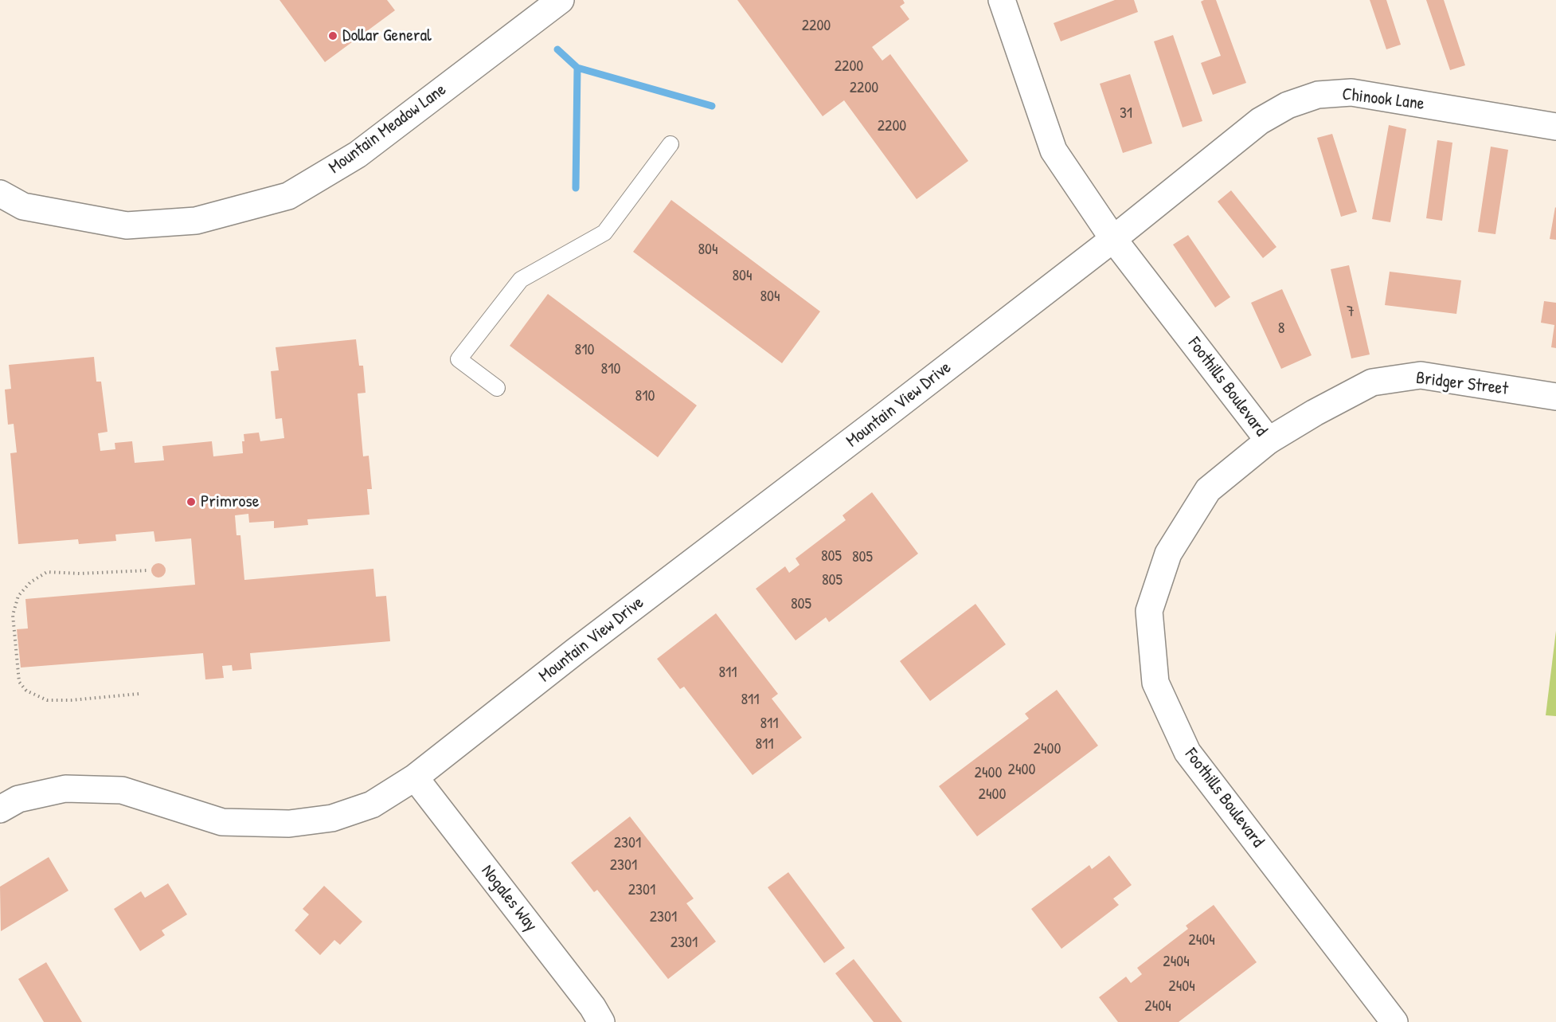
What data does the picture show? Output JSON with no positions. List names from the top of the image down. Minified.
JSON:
{"streets":{"street":["Chinook Lane","Mountain Meadow Lane","Bridger Street","Foothills Boulevard","Mountain View Drive","Nogales Way"]},"crossings":[["Chinook Lane","Foothills Boulevard"],["Chinook Lane","Mountain View Drive"],["Bridger Street","Foothills Boulevard"],["Foothills Boulevard","Mountain View Drive"],["Mountain View Drive","Nogales Way"]],"places":["Dollar General","Primrose"],"house_numbers":["2200","2200","2200","31","2200","804","804","804","7","8","810","810","810","805","805","805","805","811","811","811","811","2400","2400","2400","2400","2301","2301","2301","2301","2404","2301","2404","2404","2404"]}
